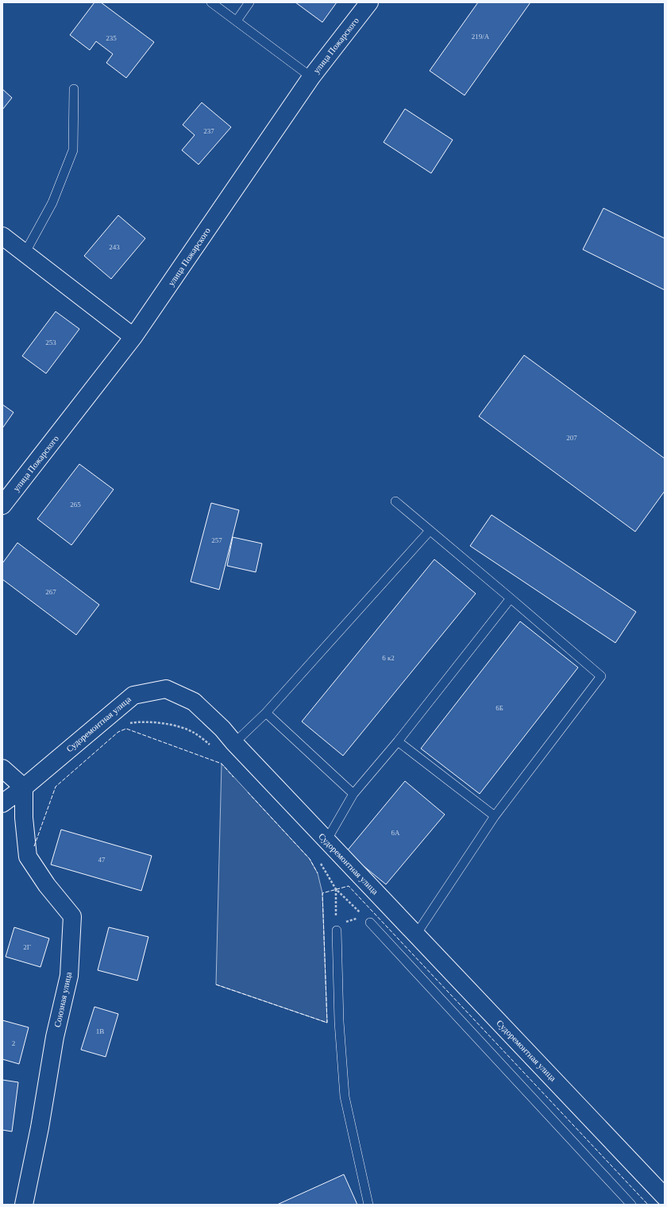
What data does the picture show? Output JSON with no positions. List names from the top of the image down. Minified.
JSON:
{"streets":{"street":["улица Пожарского","Судоремонтная улица","Союзная улица"]},"crossings":[["Судоремонтная улица","Союзная улица"]],"house_numbers":["219/А","235","237","243","253","207","265","257","267","6 к2","6Б","6А","47","2Г","1В","2"]}
